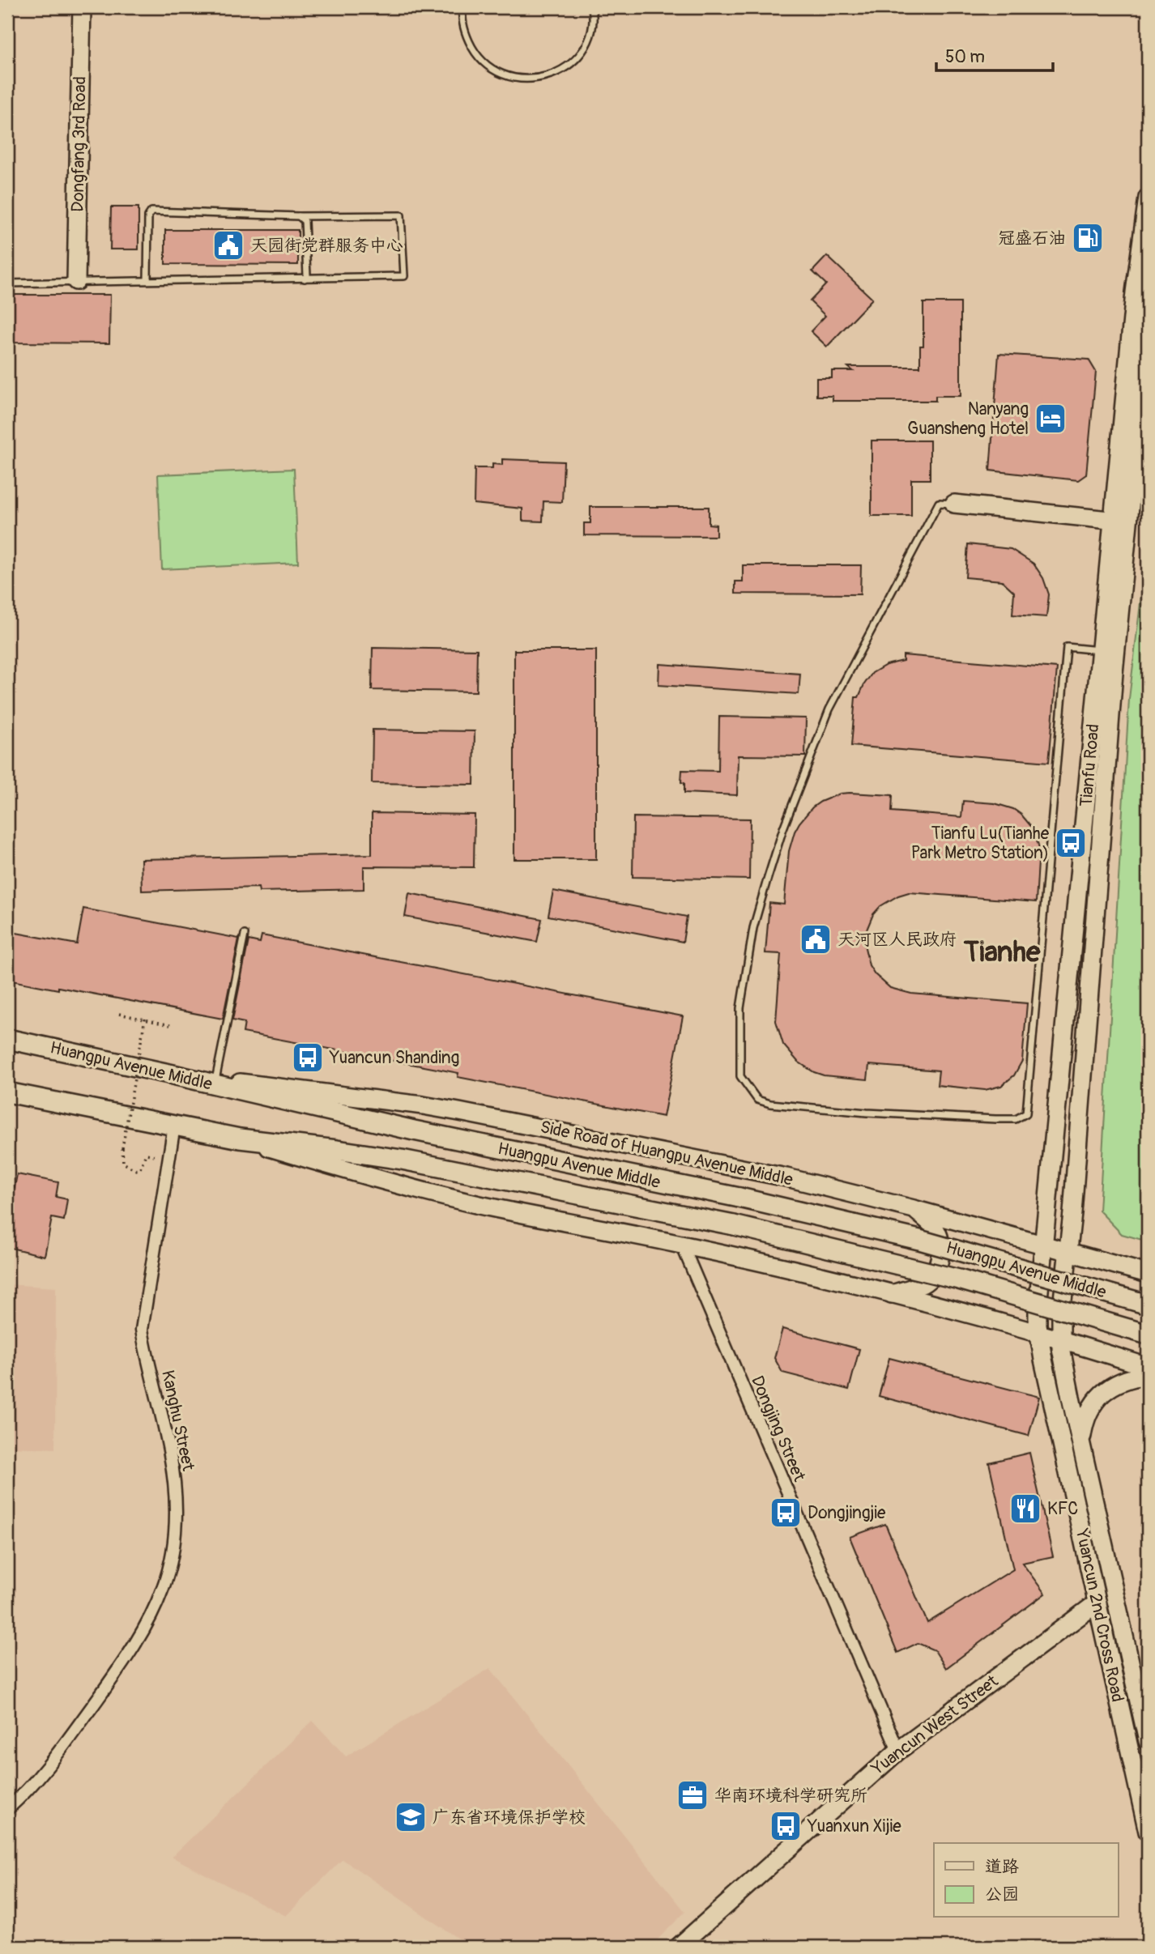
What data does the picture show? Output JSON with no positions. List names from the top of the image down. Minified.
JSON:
{"streets":{"main road":["Dongfang 3rd Road","Tianfu Road","Huangpu Avenue Middle","Side Road of Huangpu Avenue Middle","Yuancun 2nd Cross Road","Yuancun West Street"],"street":["Kanghu Street","Dongjing Street"]},"crossings":[["Tianfu Road","Side Road of Huangpu Avenue Middle"],["Tianfu Road","Yuancun 2nd Cross Road"],["Huangpu Avenue Middle","Side Road of Huangpu Avenue Middle"],["Huangpu Avenue Middle","Kanghu Street"],["Dongjing Street","Yuancun West Street"],["Yuancun 2nd Cross Road","Yuancun West Street"]],"districts":["Tianhe"],"places":{"fuel station":["冠盛石油"],"public building":["天园街党群服务中心","天河区人民政府"],"hotel":["Nanyang Guansheng Hotel"],"bus stop":["Tianfu Lu(Tianhe Park Metro Station)","Yuancun Shanding","Dongjingjie","Yuanxun Xijie"],"restaurant":["KFC"],"office":["华南环境科学研究所"],"school or university":["广东省环境保护学校"]},"legend":["道路","公园"],"scale_bar":"50 m"}
